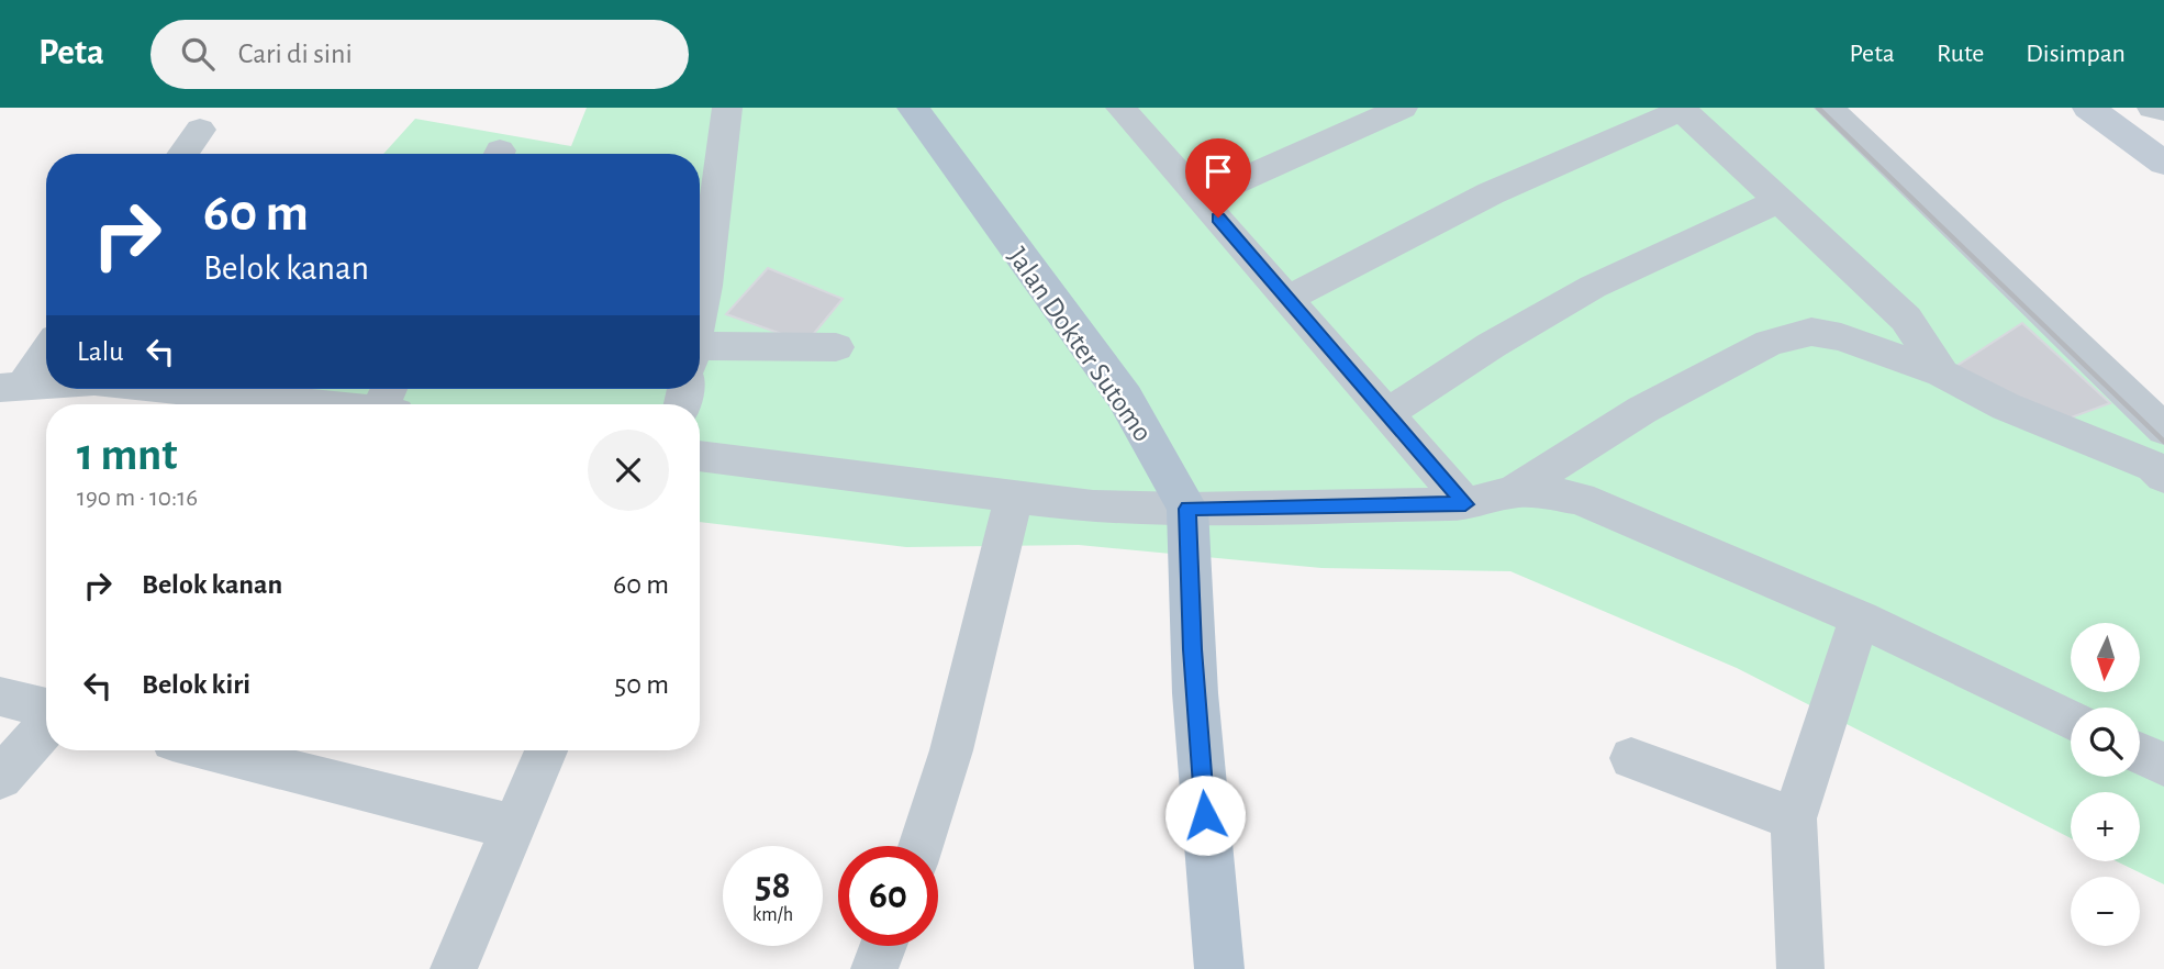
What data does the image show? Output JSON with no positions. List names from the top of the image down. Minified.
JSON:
{"streets":{"main road":["Jalan Dokter Sutomo"]},"north":"bottom","page":{"header":"Peta","search":"Cari di sini","nav":["Peta","Rute","Disimpan"],"turn":["60 m","Belok kanan"],"then":"Lalu","heading":["1 mnt","190 m · 10:16"],"list":[{"name":"Belok kanan","value":"60 m"},{"name":"Belok kiri","value":"50 m"}],"map_buttons":["+","−"],"speed":"58 km/h","limit":"60"}}
